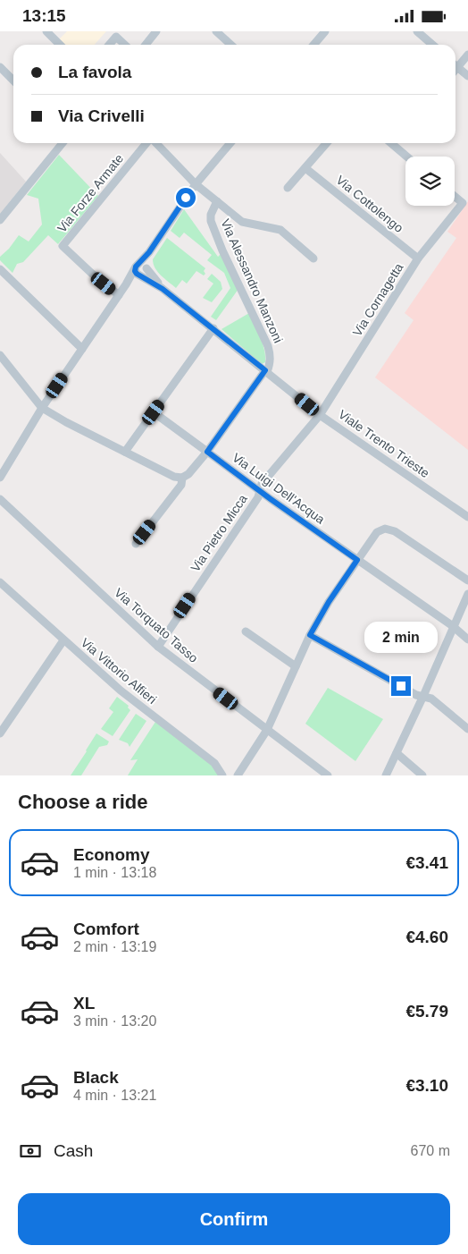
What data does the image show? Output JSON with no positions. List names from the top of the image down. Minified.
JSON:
{"streets":{"street":["Via Forze Armate","Via Cottolengo","Via Alessandro Manzoni","Via Cornagetta","Viale Trento Trieste","Via Luigi Dell'Acqua","Via Pietro Micca","Via Torquato Tasso","Via Vittorio Alfieri"]},"crossings":[["Via Cottolengo","Via Cornagetta"],["Via Alessandro Manzoni","Viale Trento Trieste"],["Via Cornagetta","Viale Trento Trieste"],["Via Cornagetta","Via Pietro Micca"],["Viale Trento Trieste","Via Pietro Micca"],["Via Luigi Dell'Acqua","Via Pietro Micca"],["Via Pietro Micca","Via Torquato Tasso"]],"page":{"status":"13:15","banner":["La favola","Via Crivelli"],"bubble":"2 min","heading":"Choose a ride","list":[{"name":"Economy","note":"1 min · 13:18","value":"€3.41"},{"name":"Comfort","note":"2 min · 13:19","value":"€4.60"},{"name":"XL","note":"3 min · 13:20","value":"€5.79"},{"name":"Black","note":"4 min · 13:21","value":"€3.10"}],"pay":["Cash","670 m"],"buttons":"Confirm"}}
